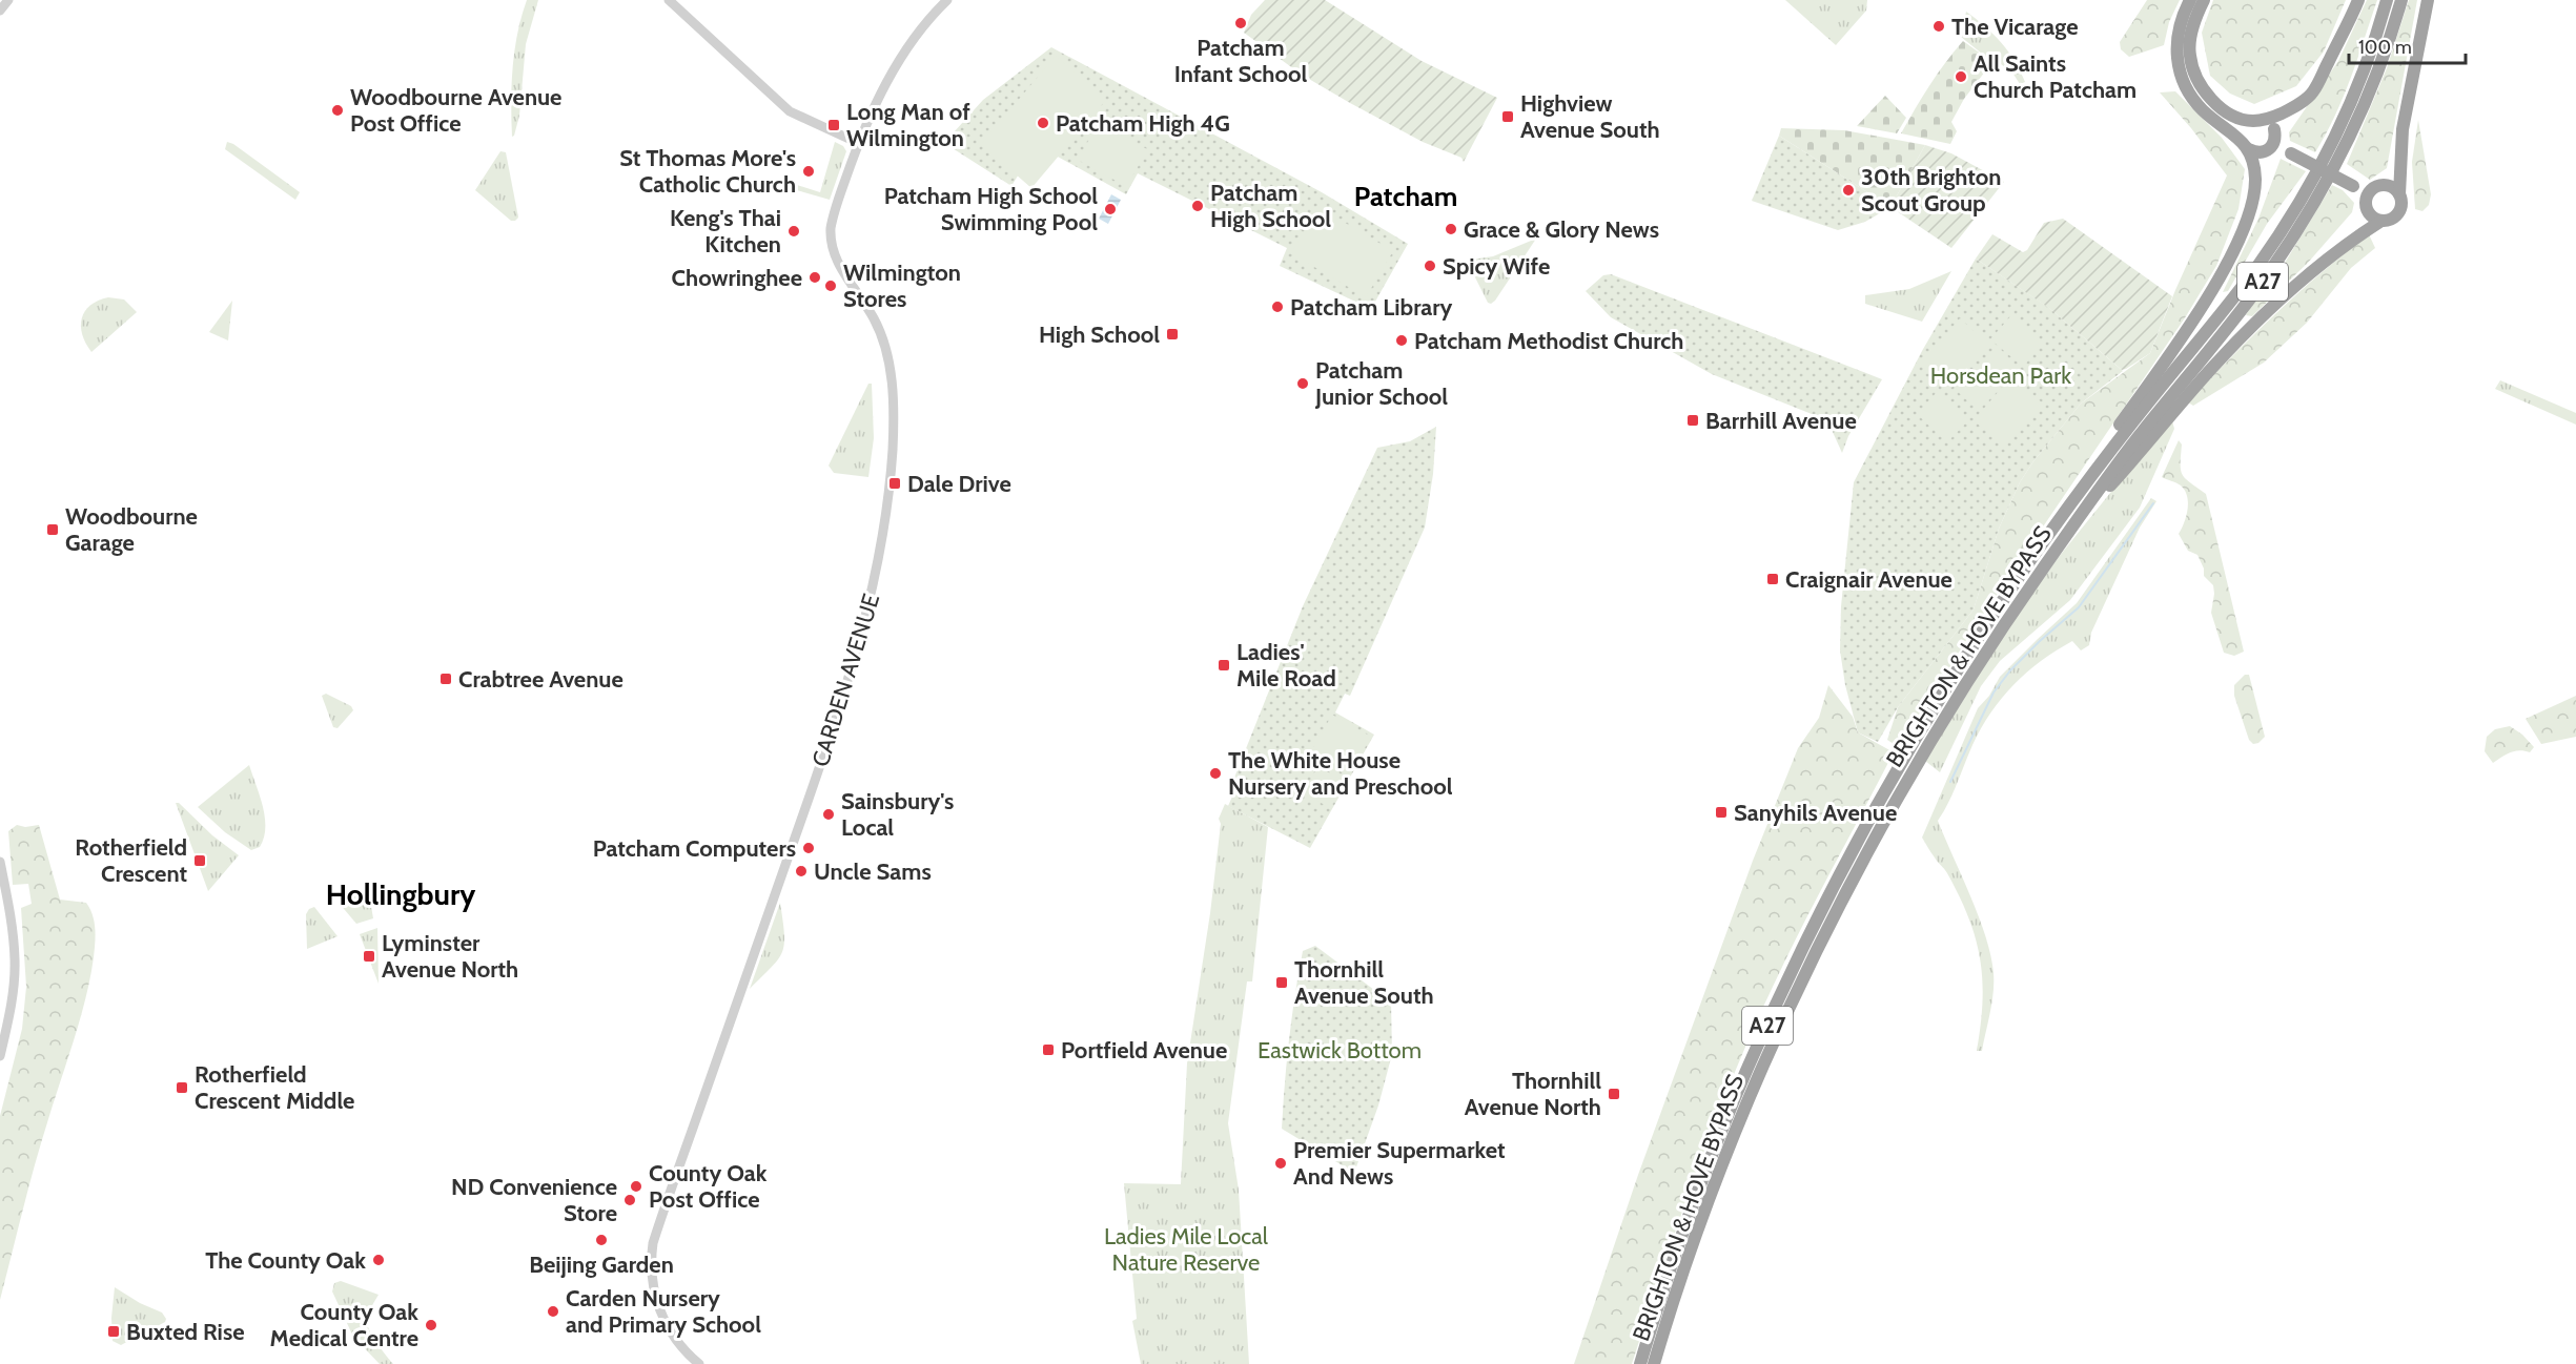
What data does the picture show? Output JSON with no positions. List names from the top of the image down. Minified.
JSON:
{"streets":{"highway":["A27","BRIGHTON & HOVE BYPASS"],"street":["CARDEN AVENUE"]},"crossings":[["A27","BRIGHTON & HOVE BYPASS"]],"districts":["Patcham","Hollingbury"],"parks":["Horsdean Park","Eastwick Bottom","Ladies Mile Local Nature Reserve"],"places":{"other":["Patcham Infant School","The Vicarage","All Saints Church Patcham","Woodbourne Avenue Post Office","Patcham High 4G","St Thomas More's Catholic Church","30th Brighton Scout Group","Patcham High School","Patcham High School Swimming Pool","Grace & Glory News","Keng's Thai Kitchen","Spicy Wife","Chowringhee","Wilmington Stores","Patcham Library","Patcham Methodist Church","Patcham Junior School","The White House Nursery and Preschool","Sainsbury's Local","Patcham Computers","Uncle Sams","Premier Supermarket And News","County Oak Post Office","ND Convenience Store","Beijing Garden","The County Oak","Carden Nursery and Primary School","County Oak Medical Centre"],"transit":["Highview Avenue South","Long Man of Wilmington","High School","Barrhill Avenue","Dale Drive","Woodbourne Garage","Craignair Avenue","Ladies' Mile Road","Crabtree Avenue","Sanyhils Avenue","Rotherfield Crescent","Lyminster Avenue North","Thornhill Avenue South","Portfield Avenue","Rotherfield Crescent Middle","Thornhill Avenue North","Buxted Rise"]},"scale_bar":"100 m"}
